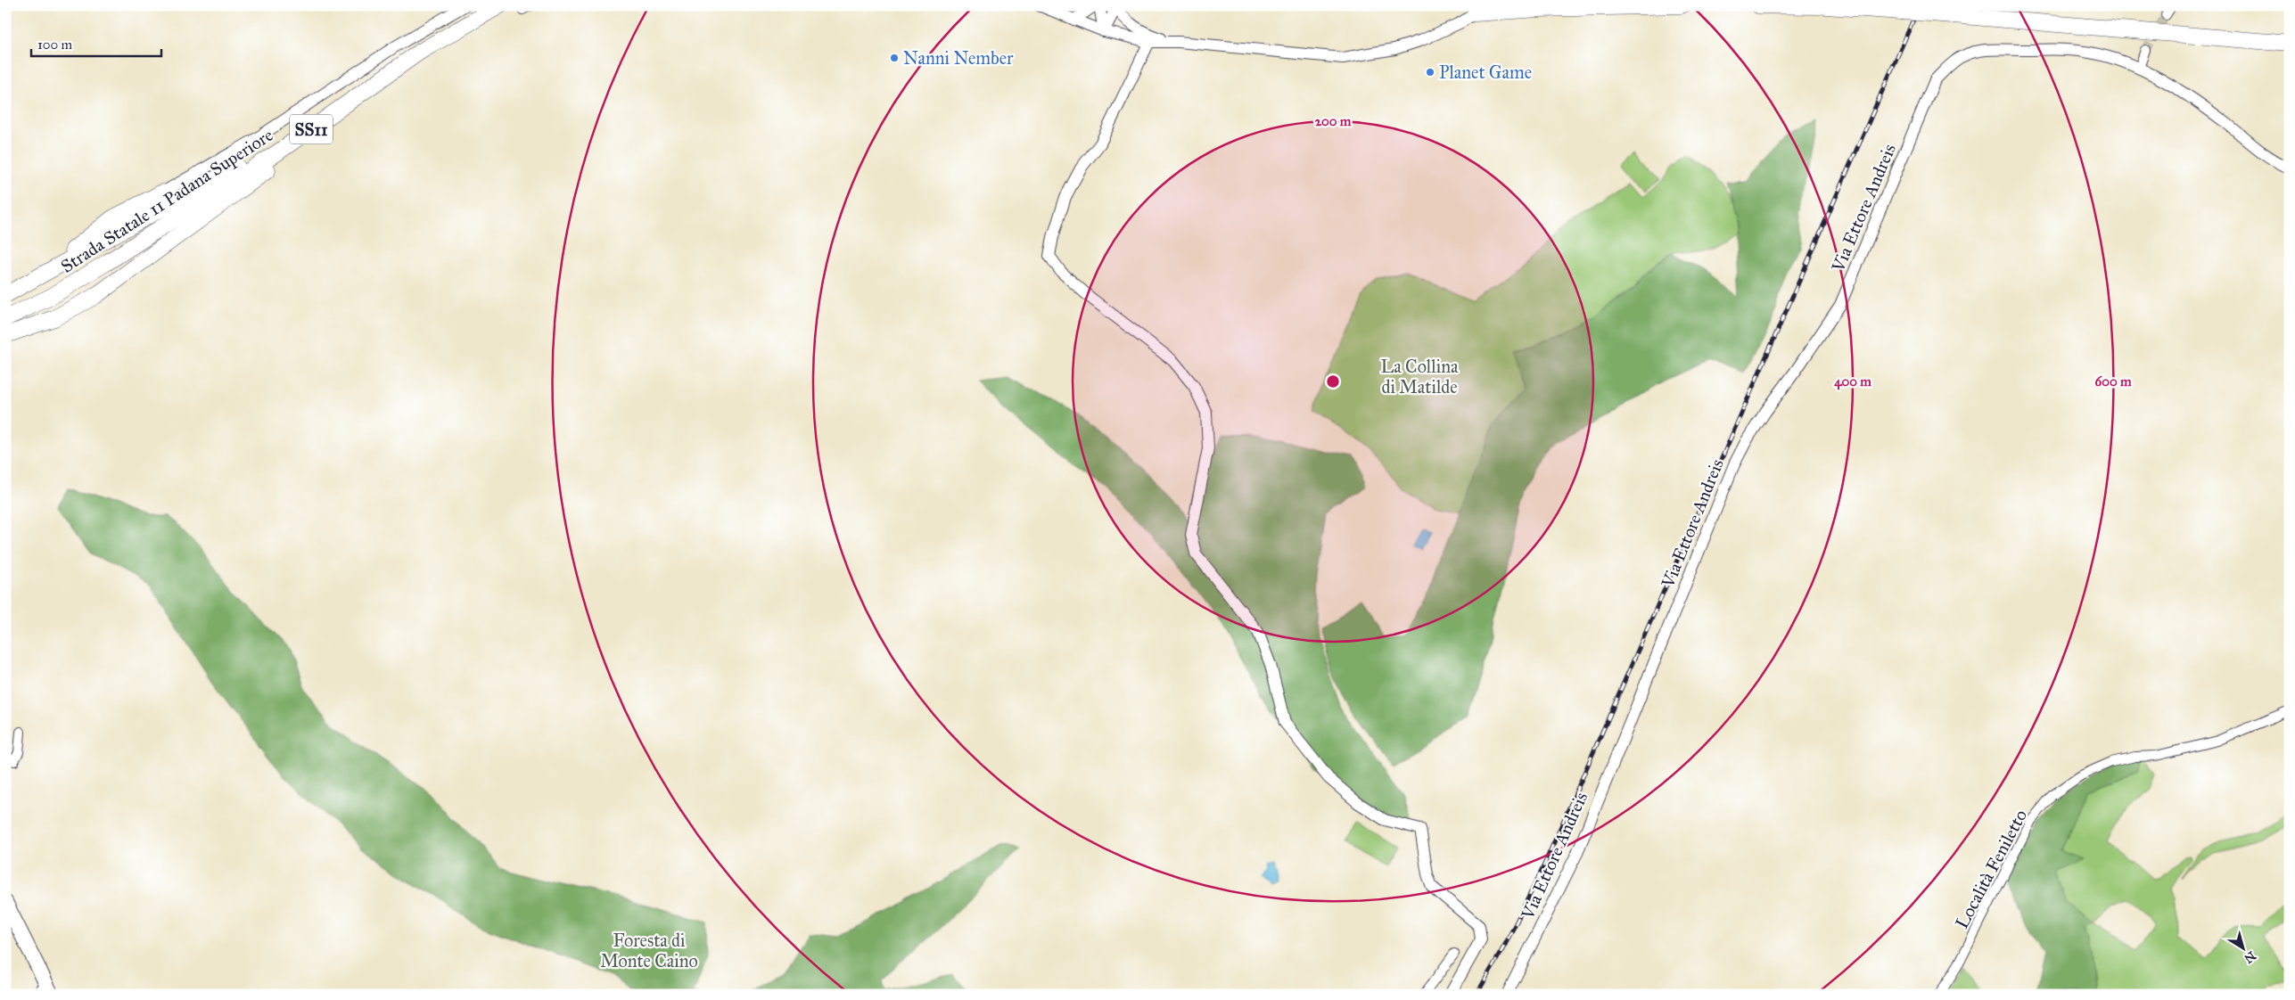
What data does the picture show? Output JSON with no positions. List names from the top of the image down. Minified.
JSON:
{"streets":{"highway":["SS11","Strada Statale 11 Padana Superiore"],"street":["Via Ettore Andreis","Località Feniletto"]},"parks":["La Collina di Matilde","Foresta di Monte Caino"],"places":["Nanni Nember","Planet Game"],"scale_bar":"100 m","north":"bottom right","rings":["200 m","400 m","600 m"]}
